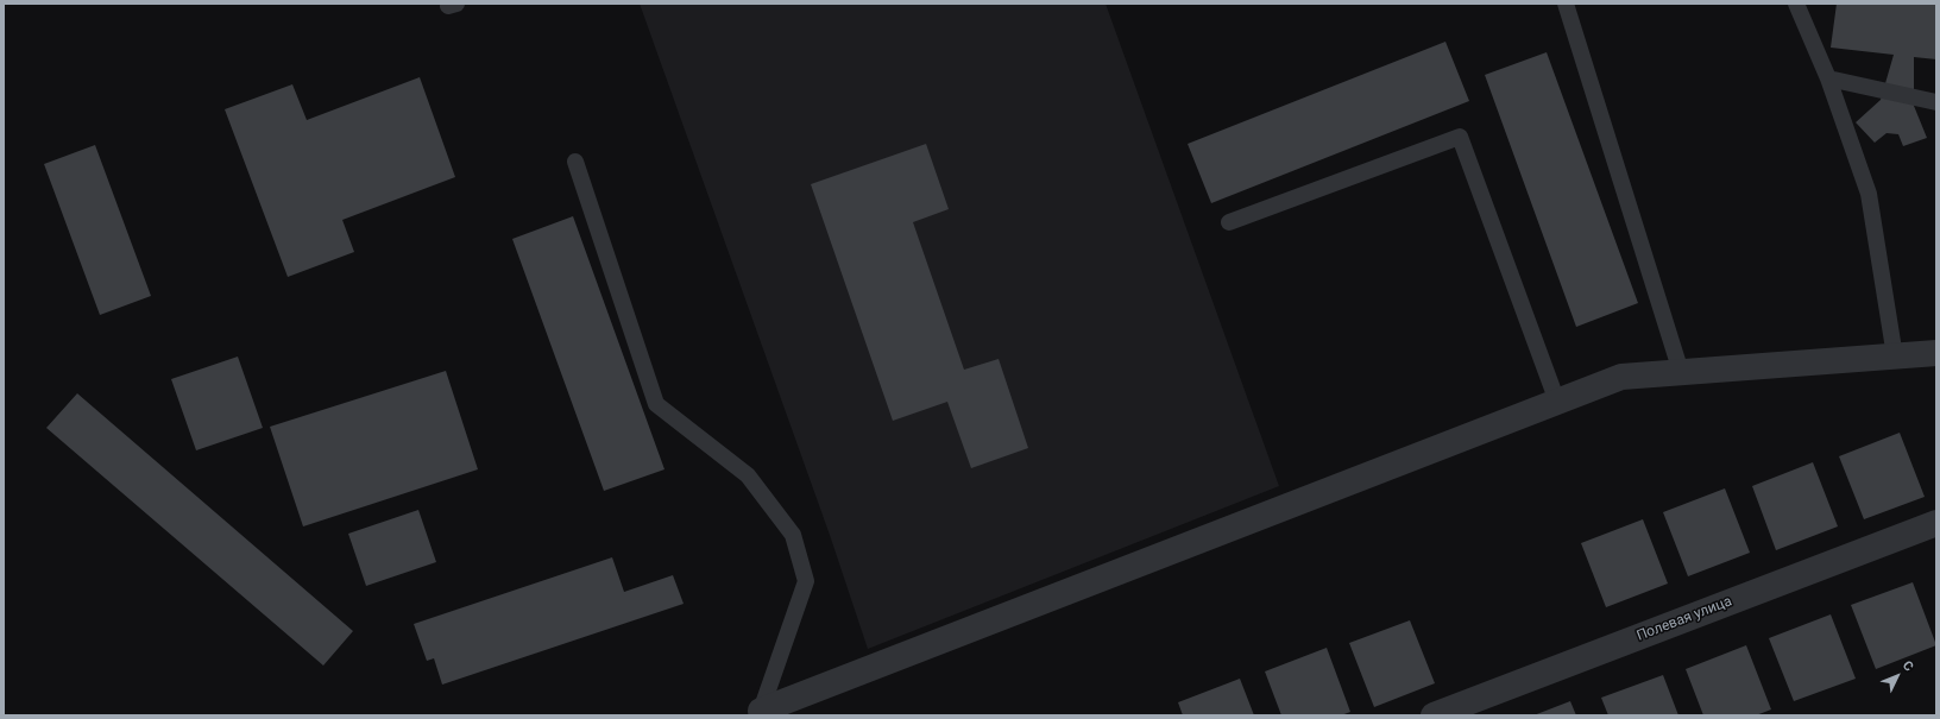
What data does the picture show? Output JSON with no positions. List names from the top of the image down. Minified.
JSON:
{"streets":{"street":["Полевая улица"]},"north":"top right"}
